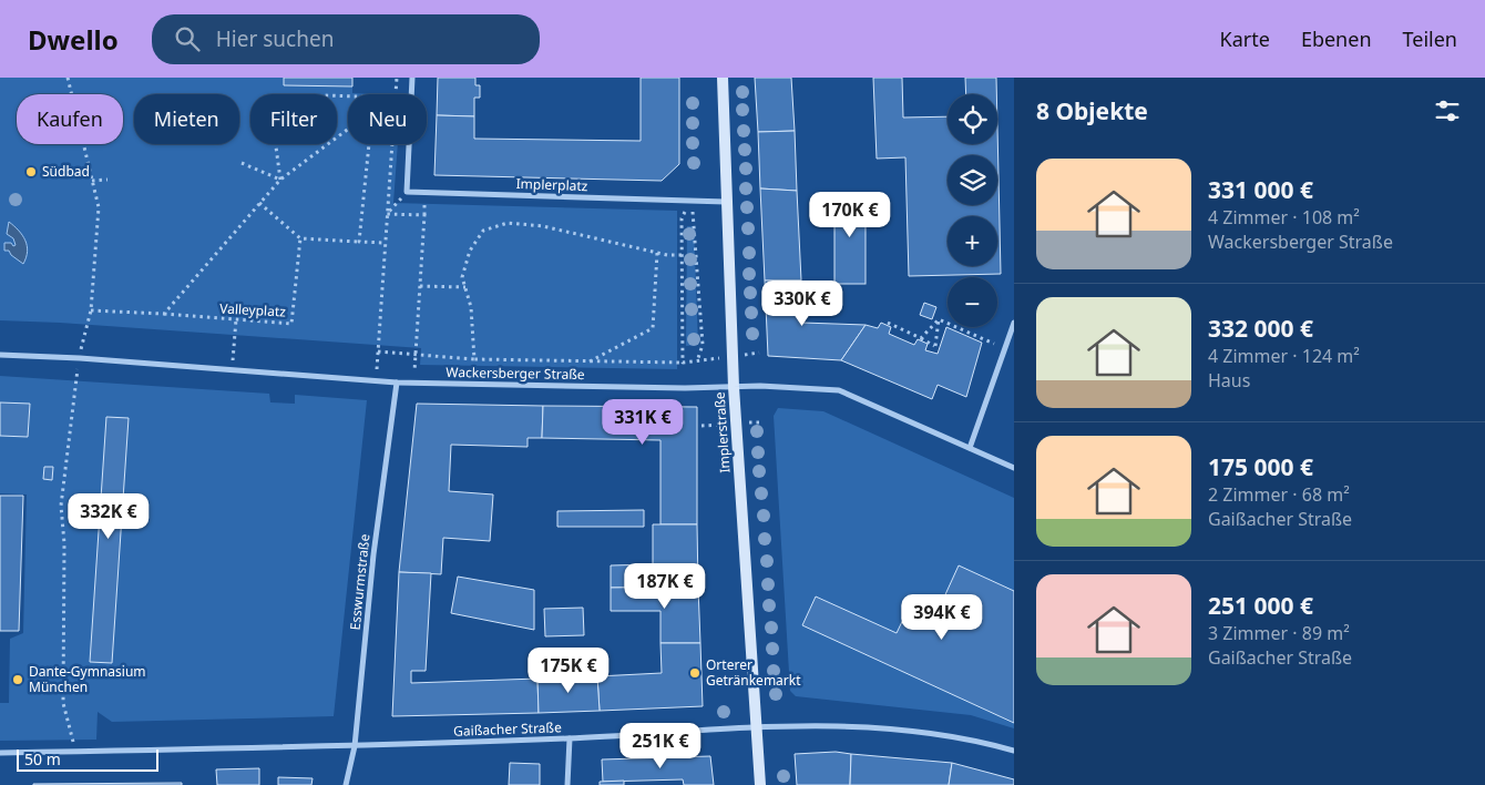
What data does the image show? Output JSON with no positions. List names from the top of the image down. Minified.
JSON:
{"streets":{"main road":["Implerstraße"],"street":["Implerplatz","Wackersberger Straße","Esswurmstraße","Gaißacher Straße"],"path":["Valleyplatz"]},"crossings":[["Implerplatz","Implerstraße"],["Wackersberger Straße","Implerstraße"],["Wackersberger Straße","Esswurmstraße"],["Implerstraße","Gaißacher Straße"],["Esswurmstraße","Gaißacher Straße"]],"places":["Südbad","Orterer Getränkemarkt","Dante-Gymnasium München"],"scale_bar":"50 m","page":{"header":"Dwello","search":"Hier suchen","nav":["Karte","Ebenen","Teilen"],"heading":"8 Objekte","map_buttons":["+","−"],"chip":["Kaufen","Mieten","Filter","Neu"],"list":[{"name":"331 000 €","note":"4 Zimmer · 108 m² · Wackersberger Straße"},{"name":"332 000 €","note":"4 Zimmer · 124 m² · Haus"},{"name":"175 000 €","note":"2 Zimmer · 68 m² · Gaißacher Straße"},{"name":"251 000 €","note":"3 Zimmer · 89 m² · Gaißacher Straße"}],"price":["170K €","330K €","331K €","332K €","187K €","394K €","175K €","251K €"],"scale":"50 m"}}
